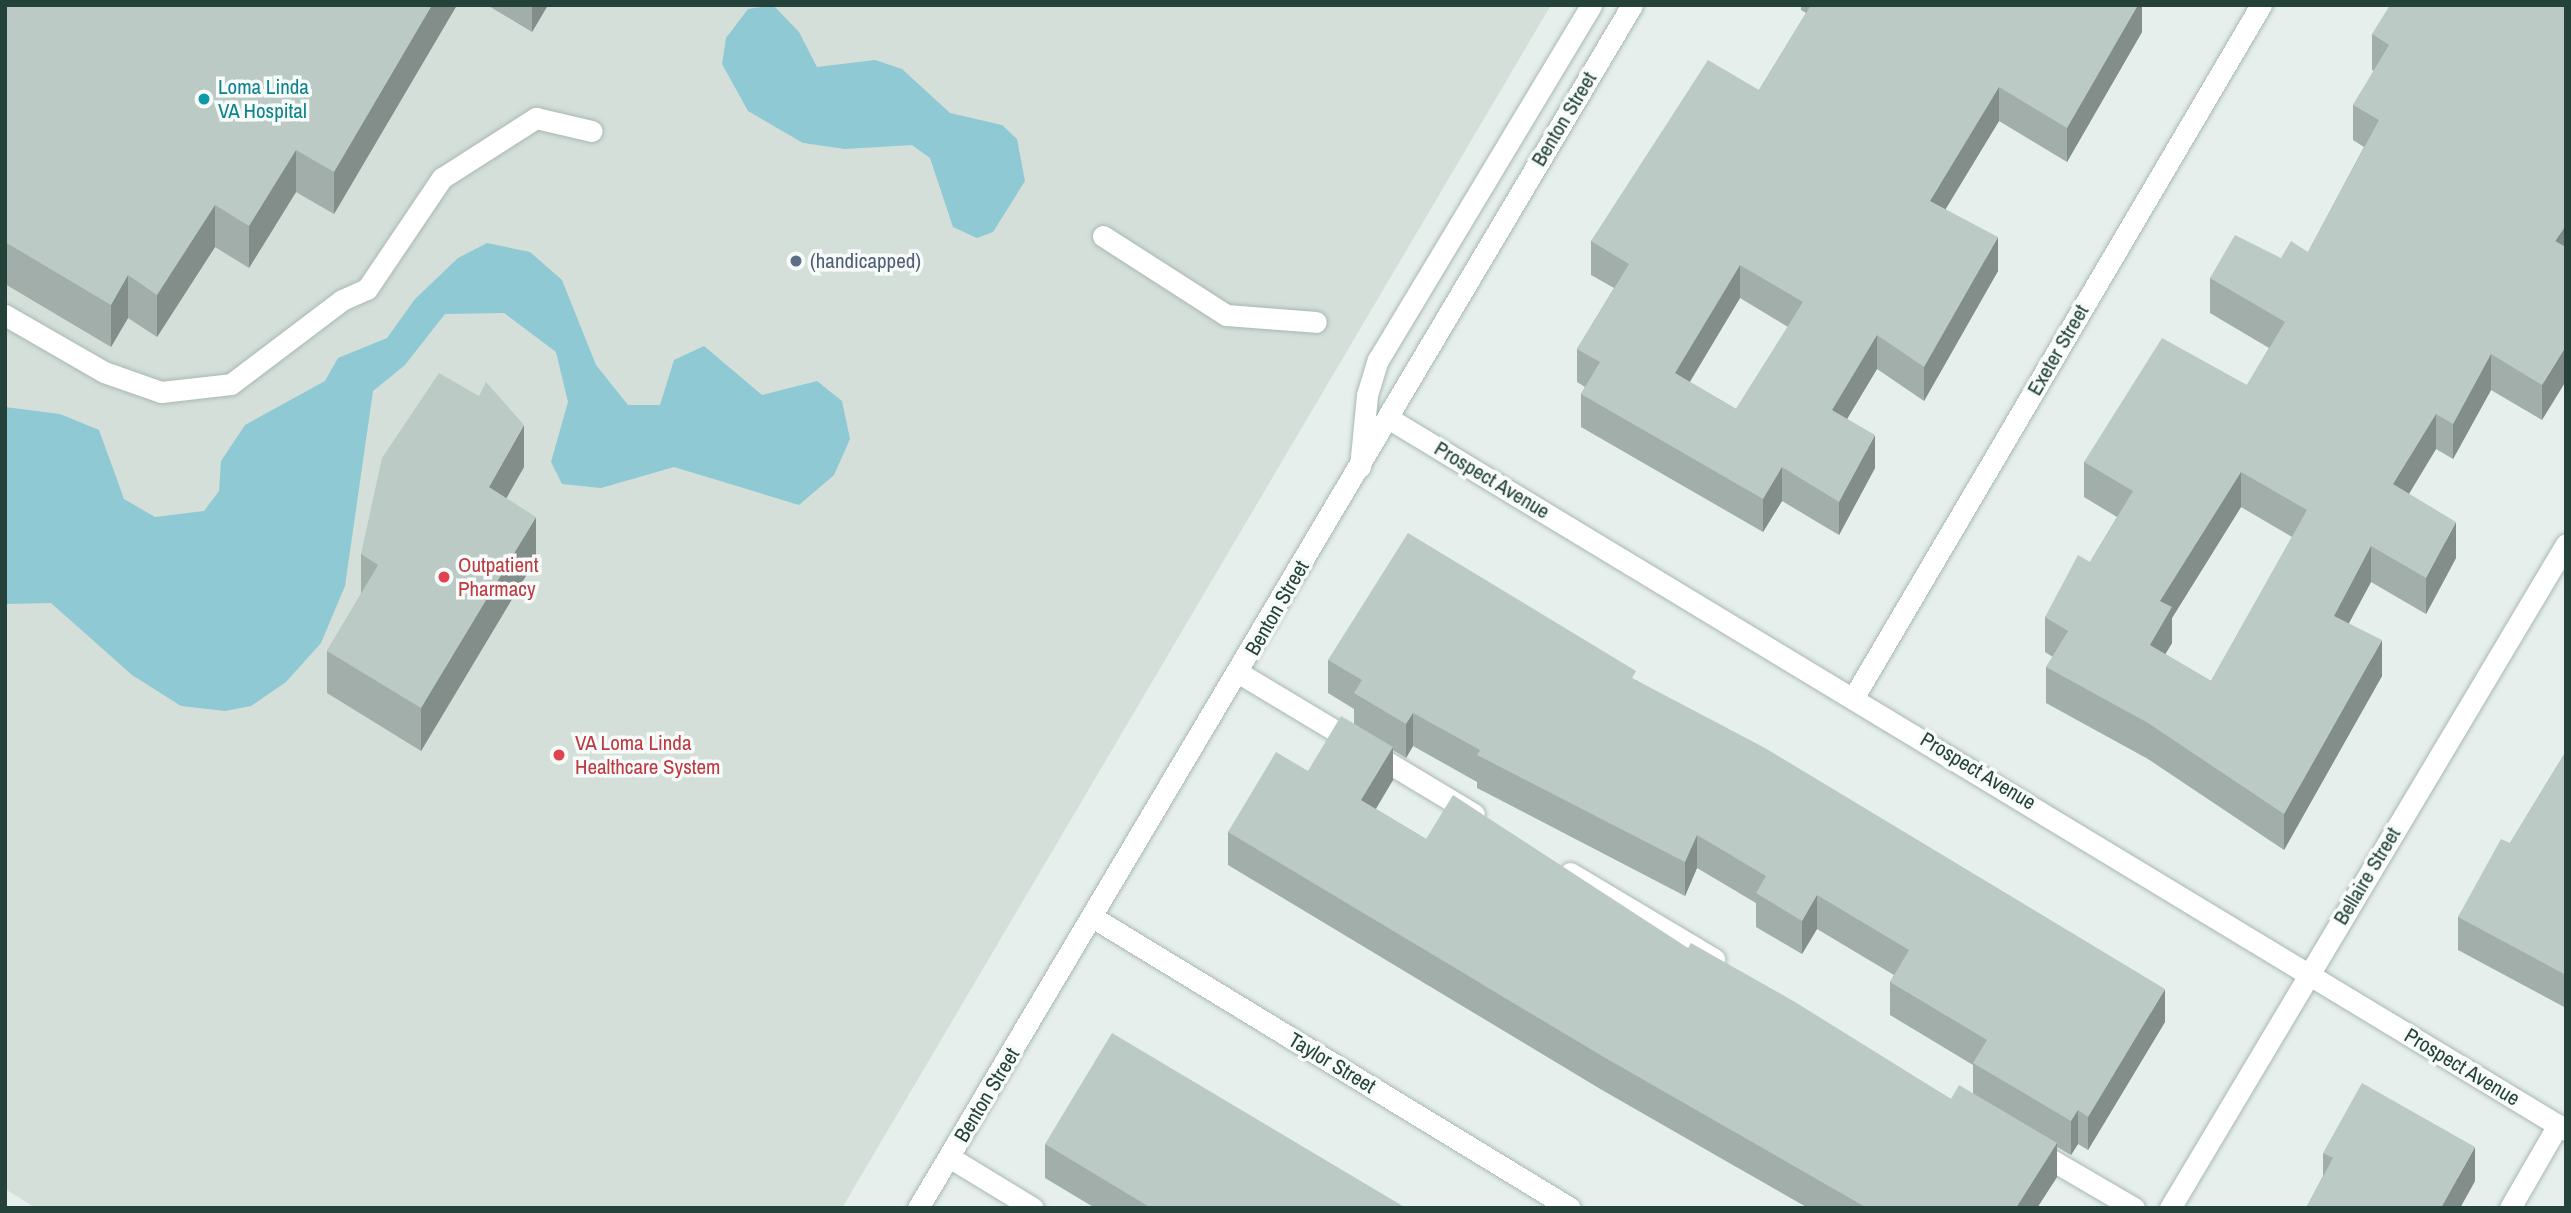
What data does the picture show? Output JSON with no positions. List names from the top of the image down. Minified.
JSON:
{"streets":{"street":["Benton Street","Exeter Street","Prospect Avenue","Bellaire Street","Taylor Street"]},"crossings":[["Benton Street","Prospect Avenue"],["Benton Street","Taylor Street"],["Exeter Street","Prospect Avenue"],["Prospect Avenue","Bellaire Street"]],"places":["Loma Linda VA Hospital","(handicapped)","Outpatient Pharmacy","VA Loma Linda Healthcare System"]}
